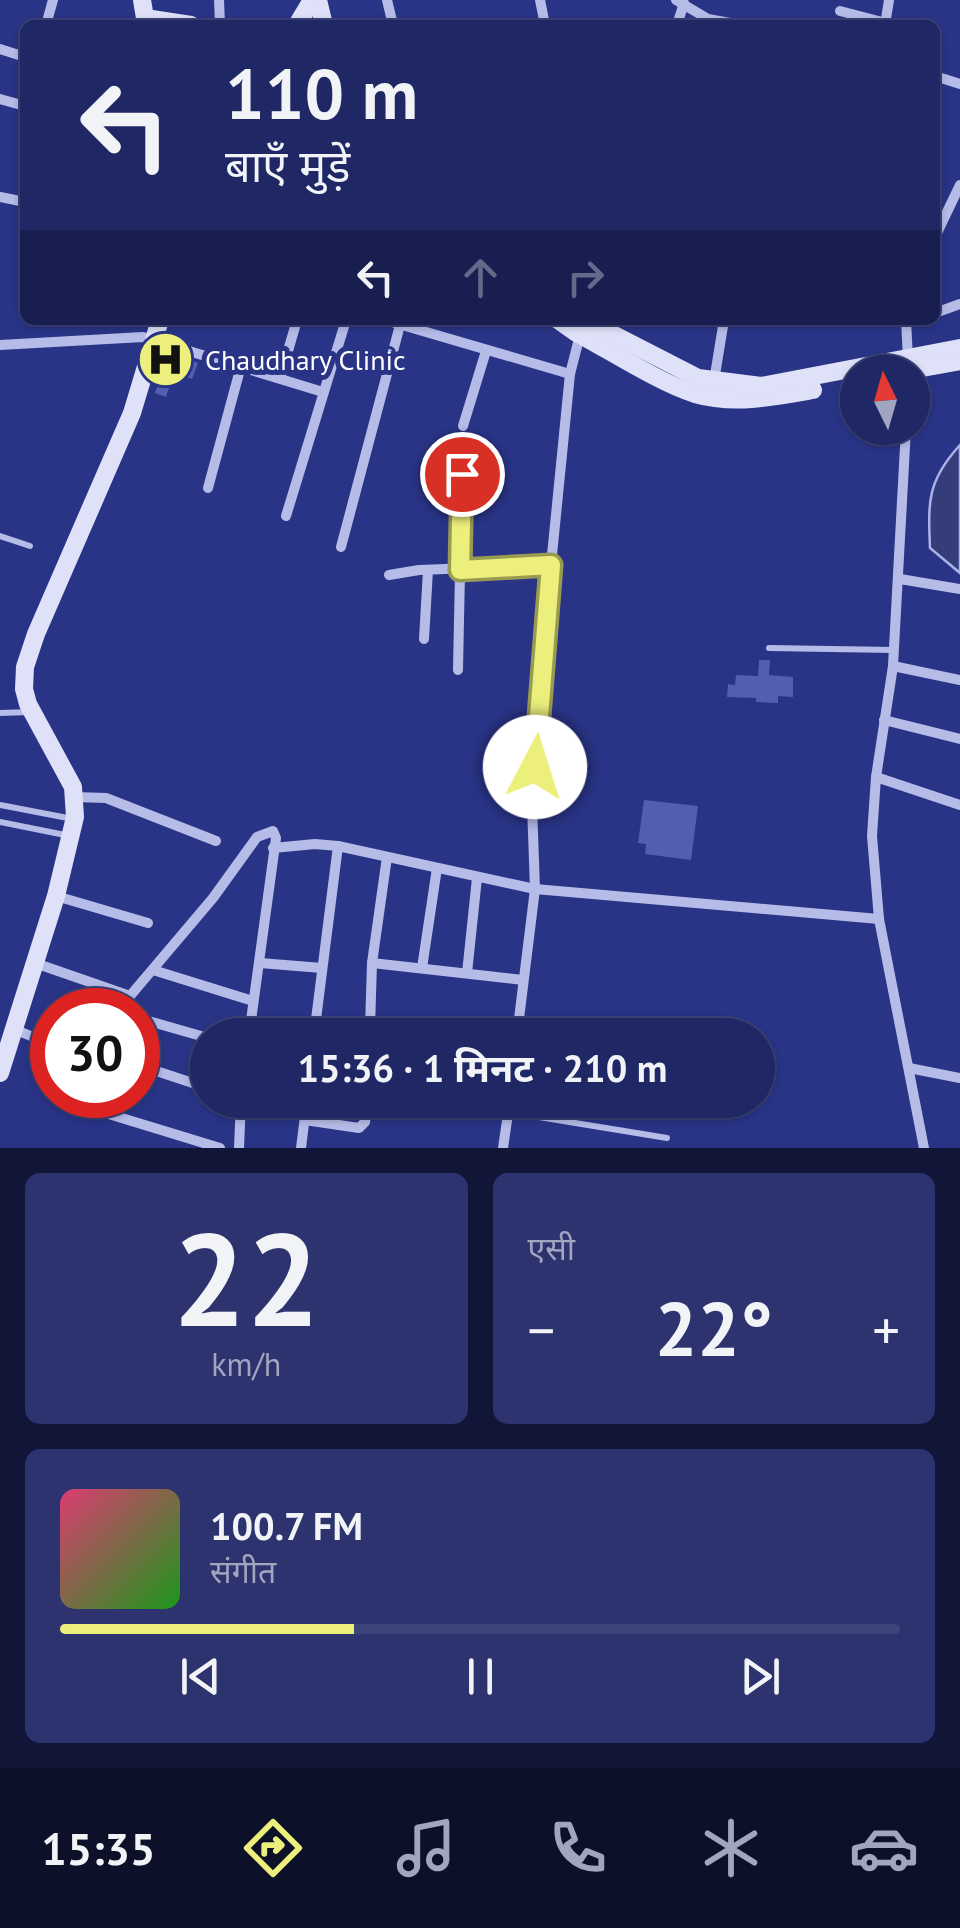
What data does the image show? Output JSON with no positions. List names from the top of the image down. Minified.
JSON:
{"places":{"hospital":["Chaudhary Clinic"]},"north":"top","page":{"turn":["110 m","बाएँ मुड़ें"],"limit":"30","trip":"15:36 · 1 मिनट · 210 m","tile":[["22","km/h"],"एसी"],"heat":["−","22°","+"],"song":["100.7 FM","संगीत"],"tabs":"15:35"}}
